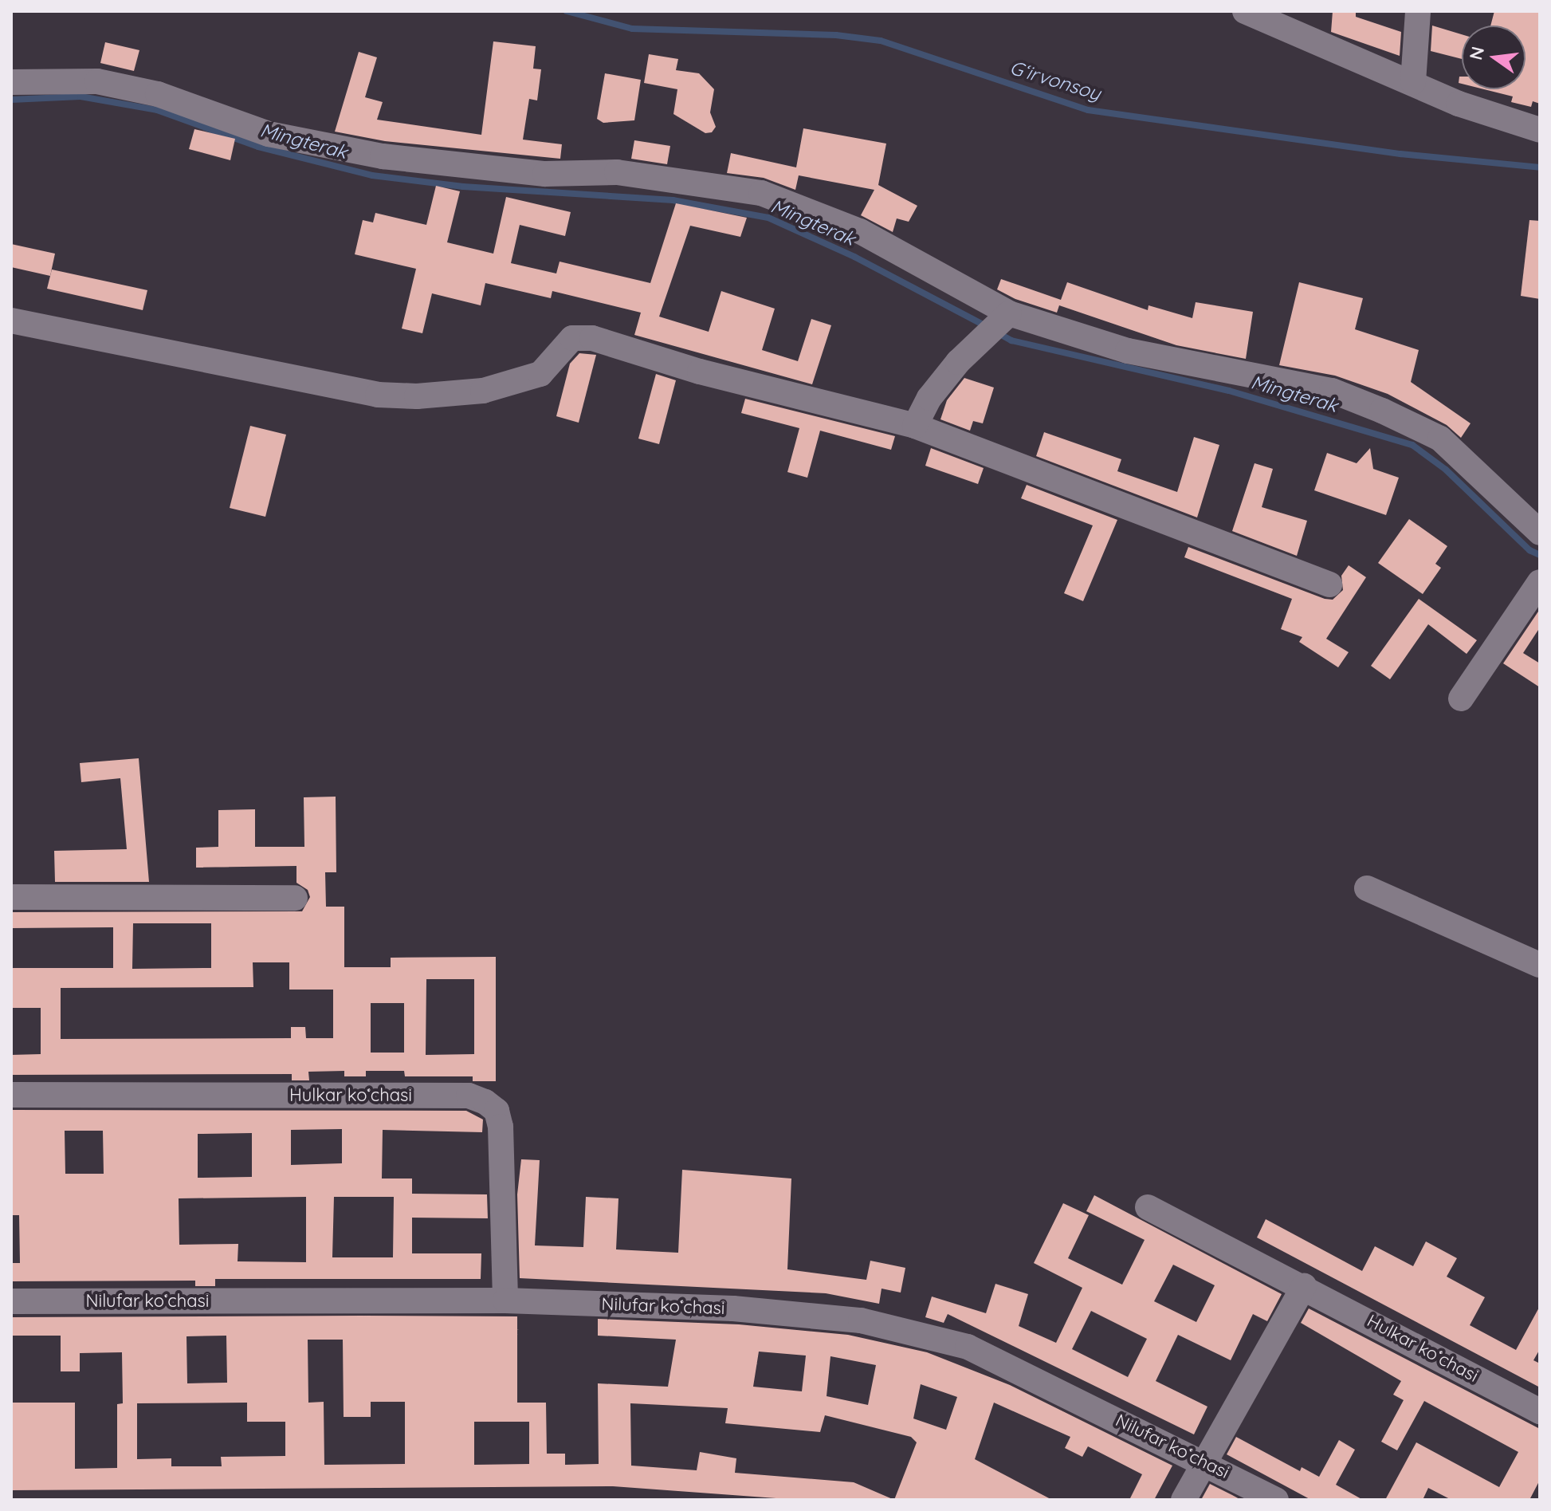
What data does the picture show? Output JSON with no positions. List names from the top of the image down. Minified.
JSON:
{"streets":{"street":["Hulkar koʻchasi","Nilufar koʻchasi"]},"crossings":[["Hulkar koʻchasi","Nilufar koʻchasi"]],"water":["G‘irvonsoy","Mingterak"],"north":"left"}
